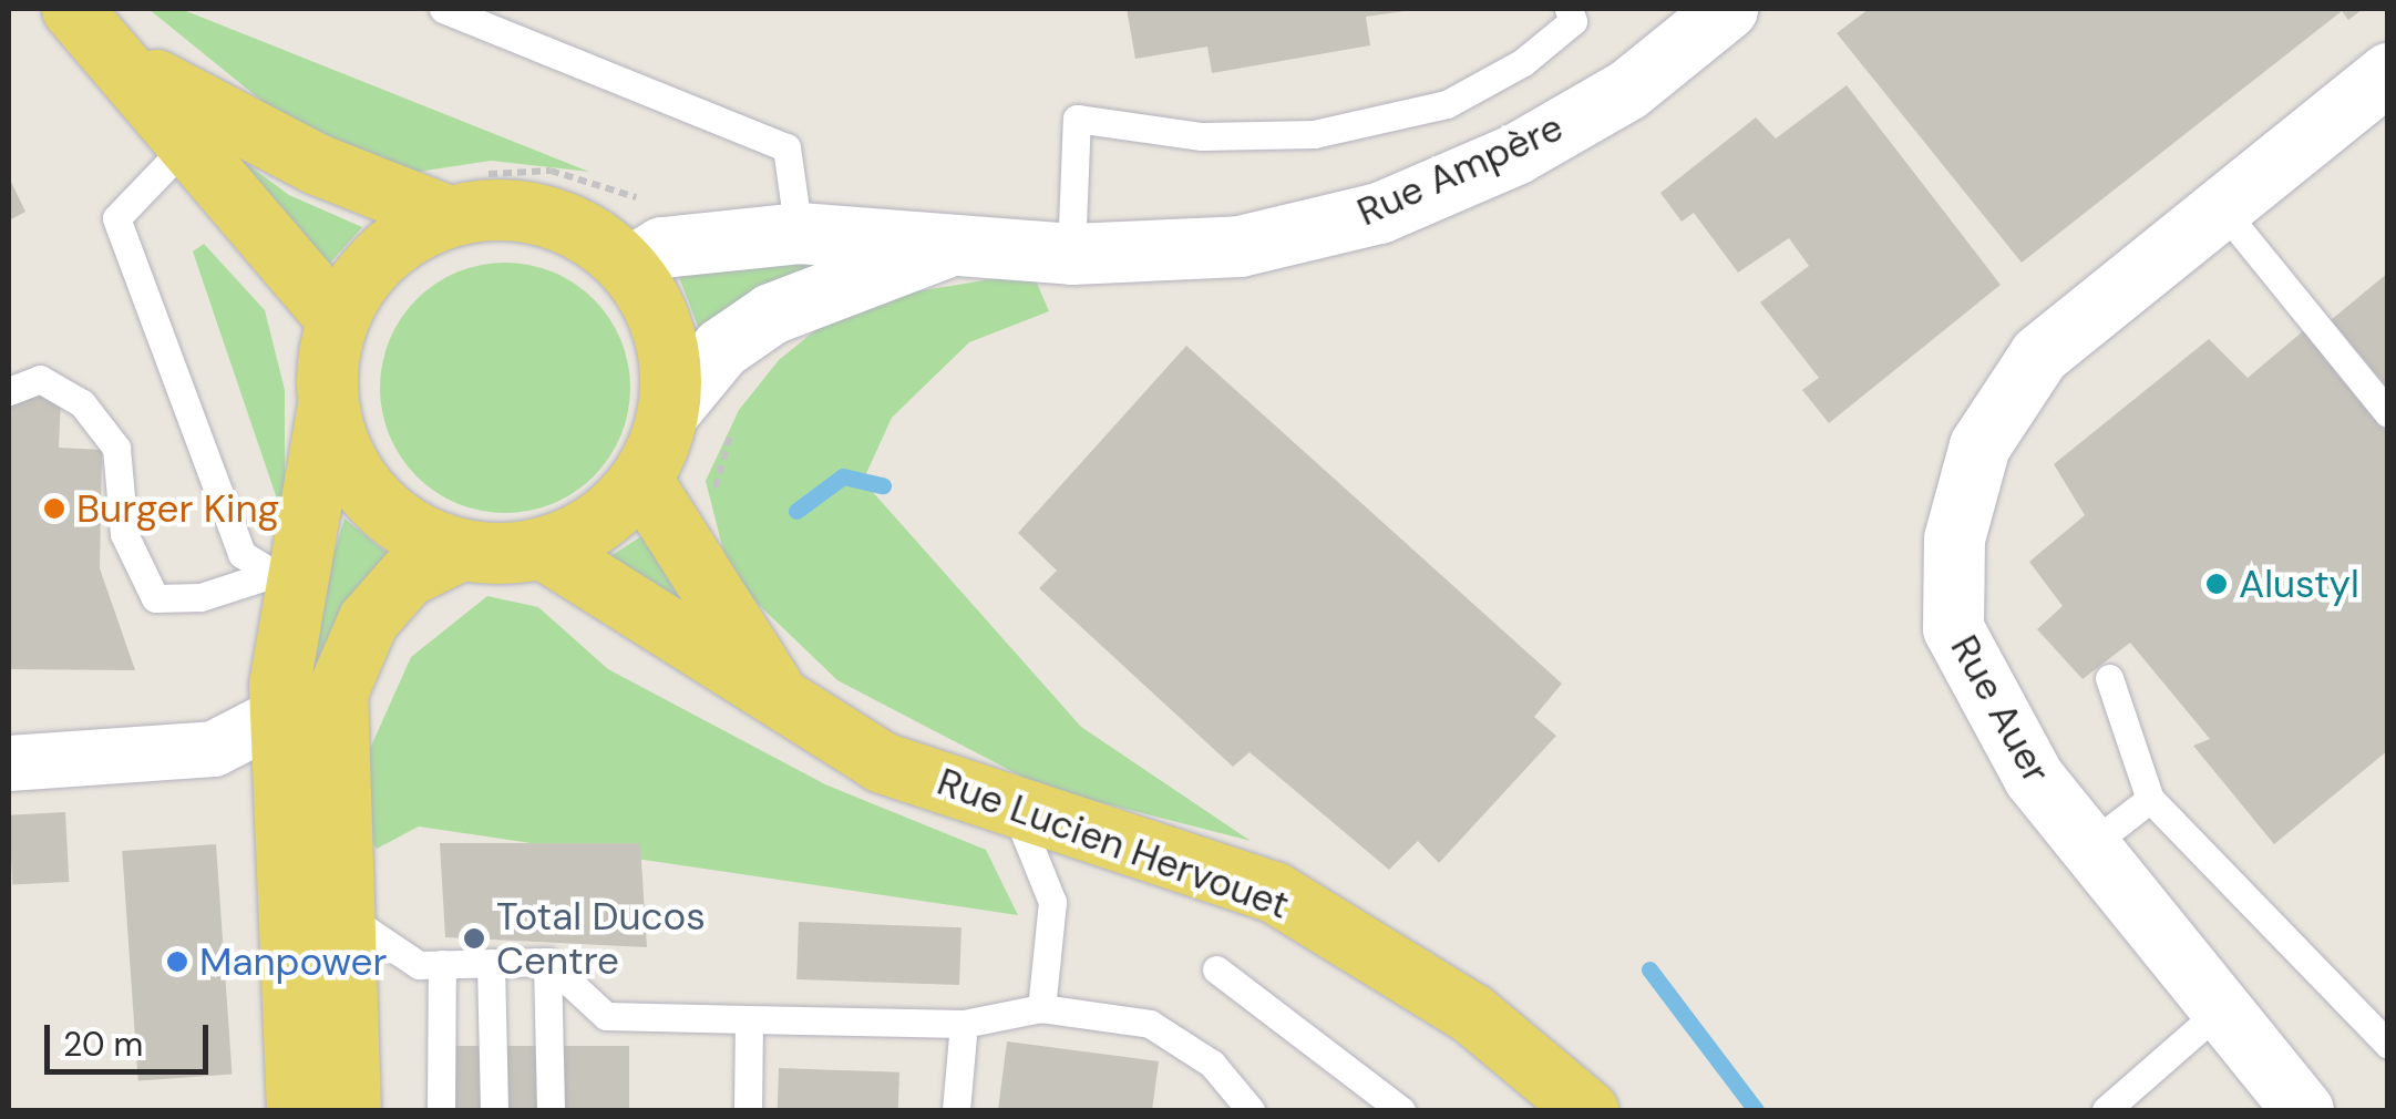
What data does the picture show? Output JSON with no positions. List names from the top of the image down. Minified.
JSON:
{"streets":{"main road":["Rue Ampère","Rue Auer","Rue Lucien Hervouet"]},"crossings":[["Rue Ampère","Rue Lucien Hervouet"]],"places":["Burger King","Alustyl","Total Ducos Centre","Manpower"],"scale_bar":"20 m"}
